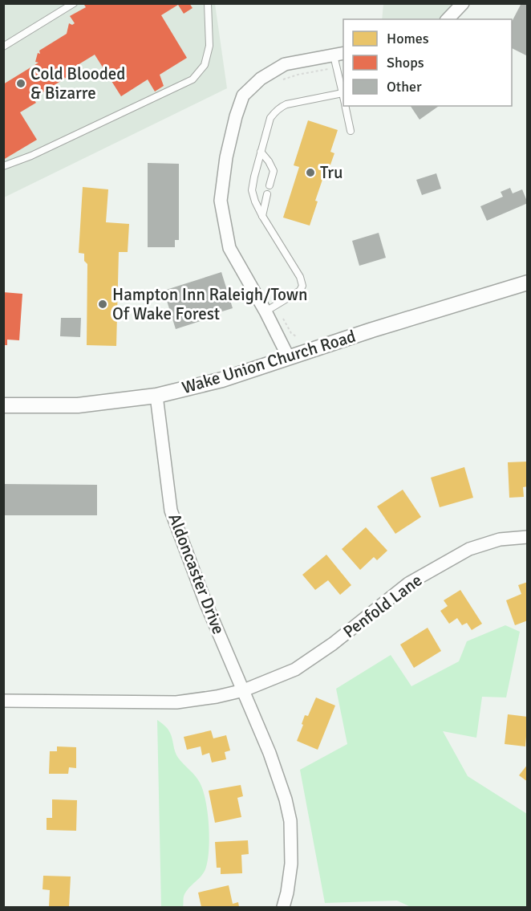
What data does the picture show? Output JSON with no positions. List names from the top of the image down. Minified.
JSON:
{"streets":{"street":["Wake Union Church Road","Aldoncaster Drive","Penfold Lane"]},"crossings":[["Wake Union Church Road","Aldoncaster Drive"],["Aldoncaster Drive","Penfold Lane"]],"places":["Cold Blooded & Bizarre","Tru","Hampton Inn Raleigh/Town Of Wake Forest"],"legend":["Homes","Shops","Other"]}
